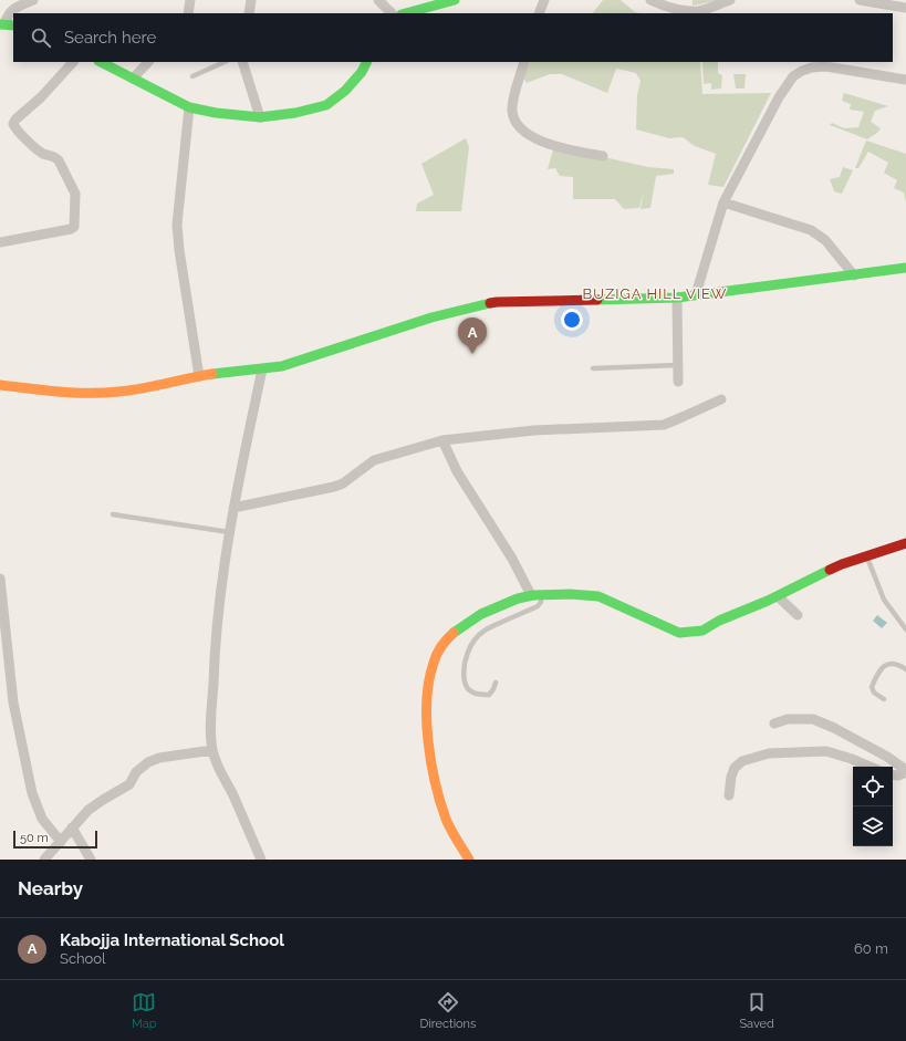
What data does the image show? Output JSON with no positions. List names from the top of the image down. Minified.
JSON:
{"districts":["BUZIGA HILL VIEW"],"scale_bar":"50 m","page":{"search":"Search here","pins":"A","scale":"50 m","heading":"Nearby","list":[{"mark":"A","name":"Kabojja International School","note":"School","value":"60 m"}],"nav":["Map","Directions","Saved"]}}
